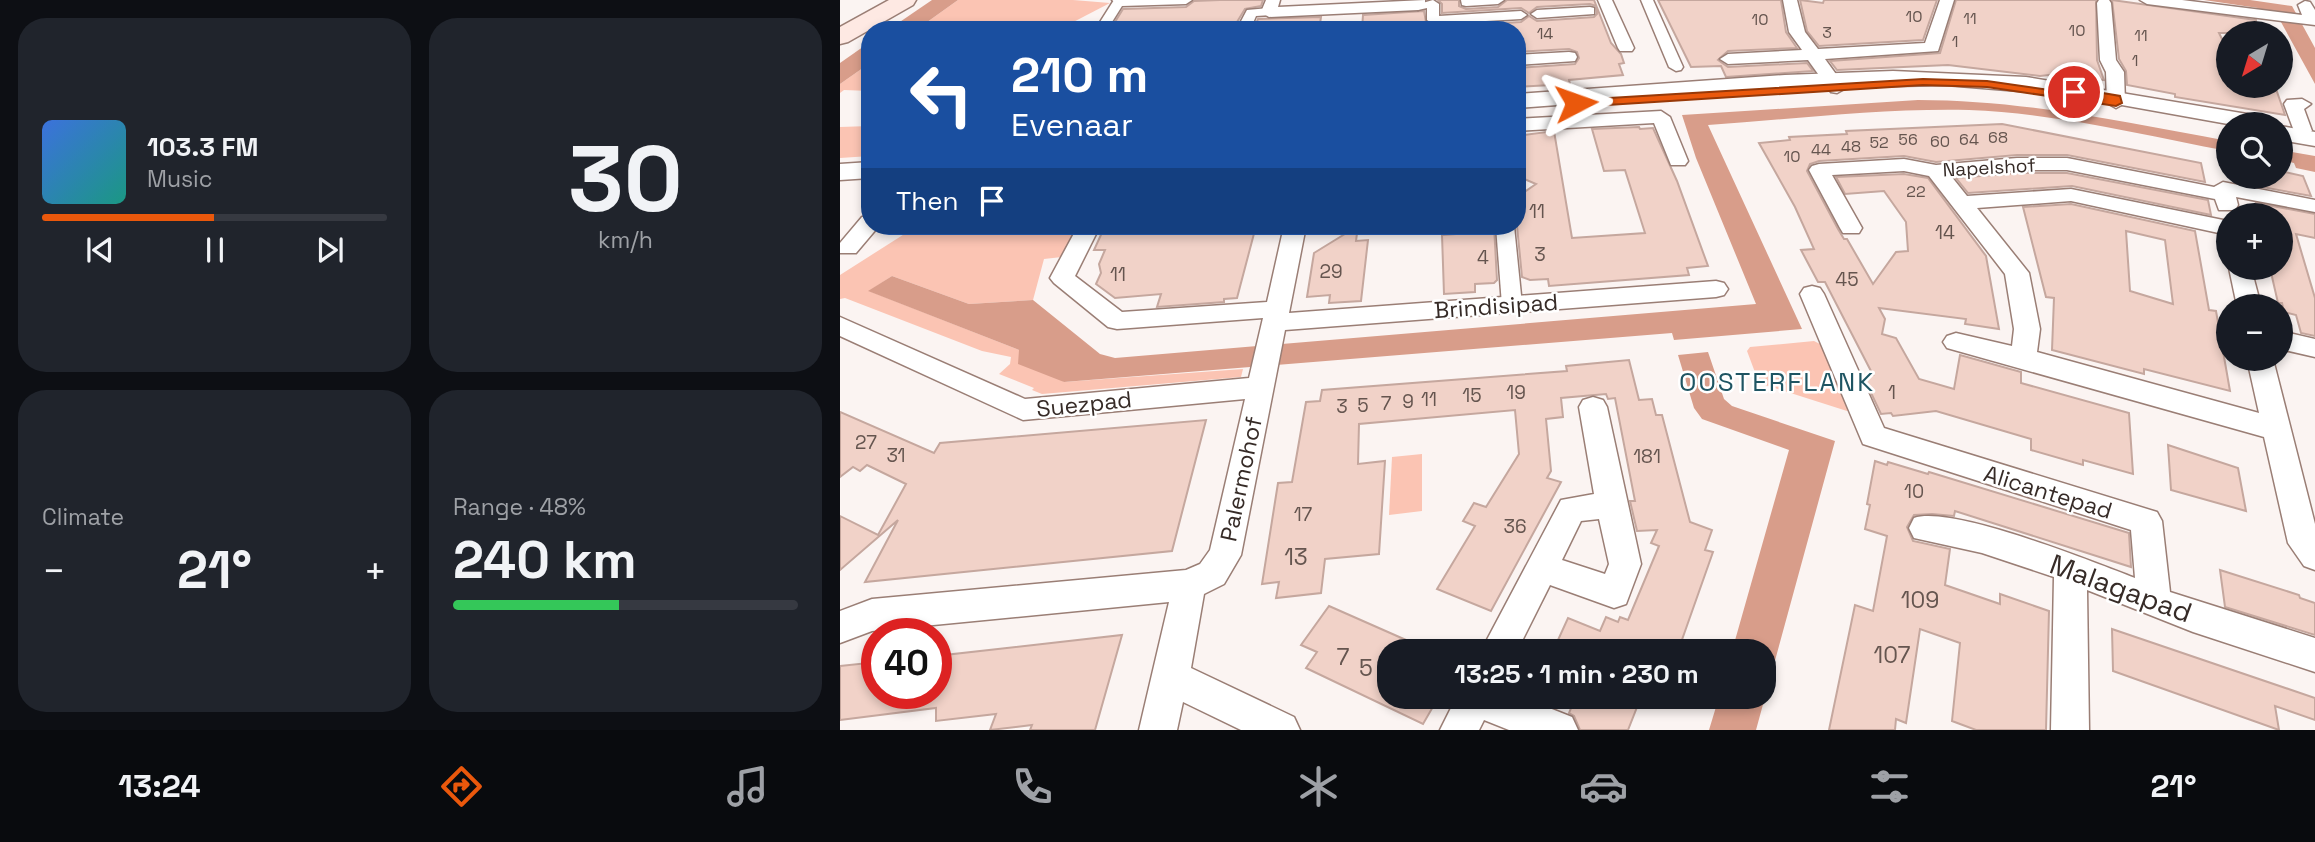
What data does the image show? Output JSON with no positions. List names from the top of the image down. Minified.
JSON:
{"streets":{"street":["Napelshof","Brindisipad","Suezpad","Palermohof","Alicantepad","Malagapad"]},"crossings":[["Brindisipad","Palermohof"],["Suezpad","Palermohof"],["Alicantepad","Malagapad"]],"districts":["OOSTERFLANK"],"house_numbers":["10","11","10","10","3","14","11","1","1","68","56","64","60","52","48","44","10","22","11","14","3","4","29","11","45","19","1","15","11","9","7","5","3","27","31","181","10","17","36","13","109","107","7","5"],"north":"bottom left","page":{"tile":[["30","km/h"],"Climate",["Range · 48%","240 km"]],"map_buttons":["+","−"],"turn":["210 m","Evenaar"],"song":["103.3 FM","Music"],"then":"Then","heat":["−","21°","+"],"limit":"40","trip":"13:25 · 1 min · 230 m","tabs":["13:24","21°"]}}
